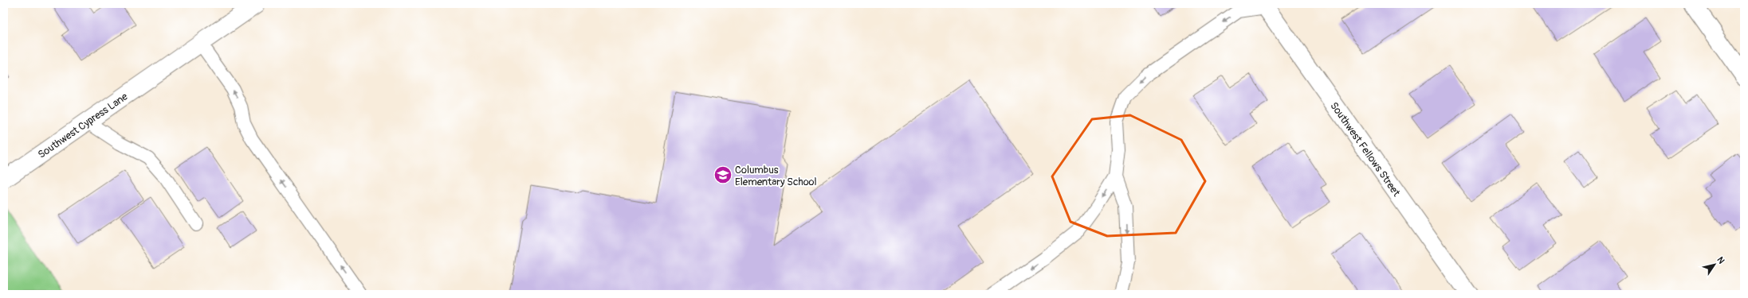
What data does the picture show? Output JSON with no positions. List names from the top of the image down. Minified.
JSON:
{"streets":{"street":["Southwest Cypress Lane","Southwest Fellows Street"]},"places":{"school or university":["Columbus Elementary School"]},"north":"top right"}
